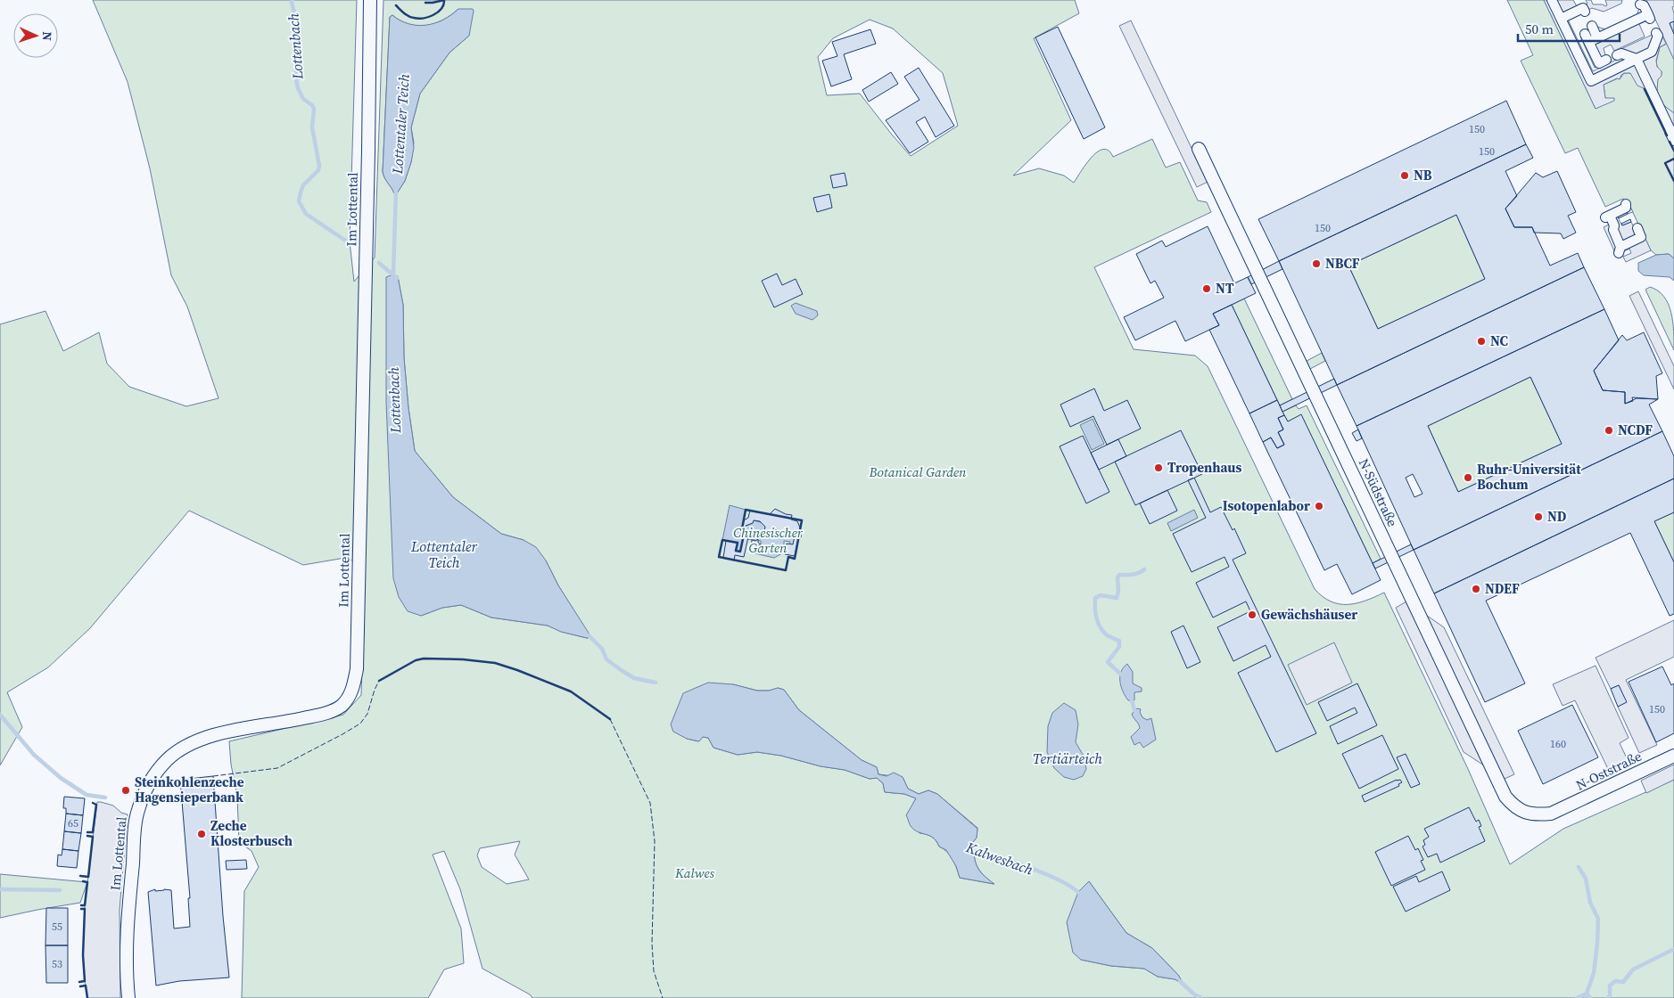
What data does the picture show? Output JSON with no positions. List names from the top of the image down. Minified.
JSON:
{"streets":{"street":["Im Lottental","N-Südstraße","N-Oststraße"]},"crossings":[["N-Südstraße","N-Oststraße"]],"water":["Lottenbach","Lottentaler Teich","Tertiärteich","Kalwesbach"],"parks":["Botanical Garden","Chinesischer Garten","Kalwes"],"places":["NB","NBCF","NT","NC","NCDF","Tropenhaus","Ruhr-Universität Bochum","Isotopenlabor","ND","NDEF","Gewächshäuser","Steinkohlenzeche Hagensieperbank","Zeche Klosterbusch"],"house_numbers":["150","150","150","150","160","65","55","53"],"scale_bar":"50 m","north":"right"}
